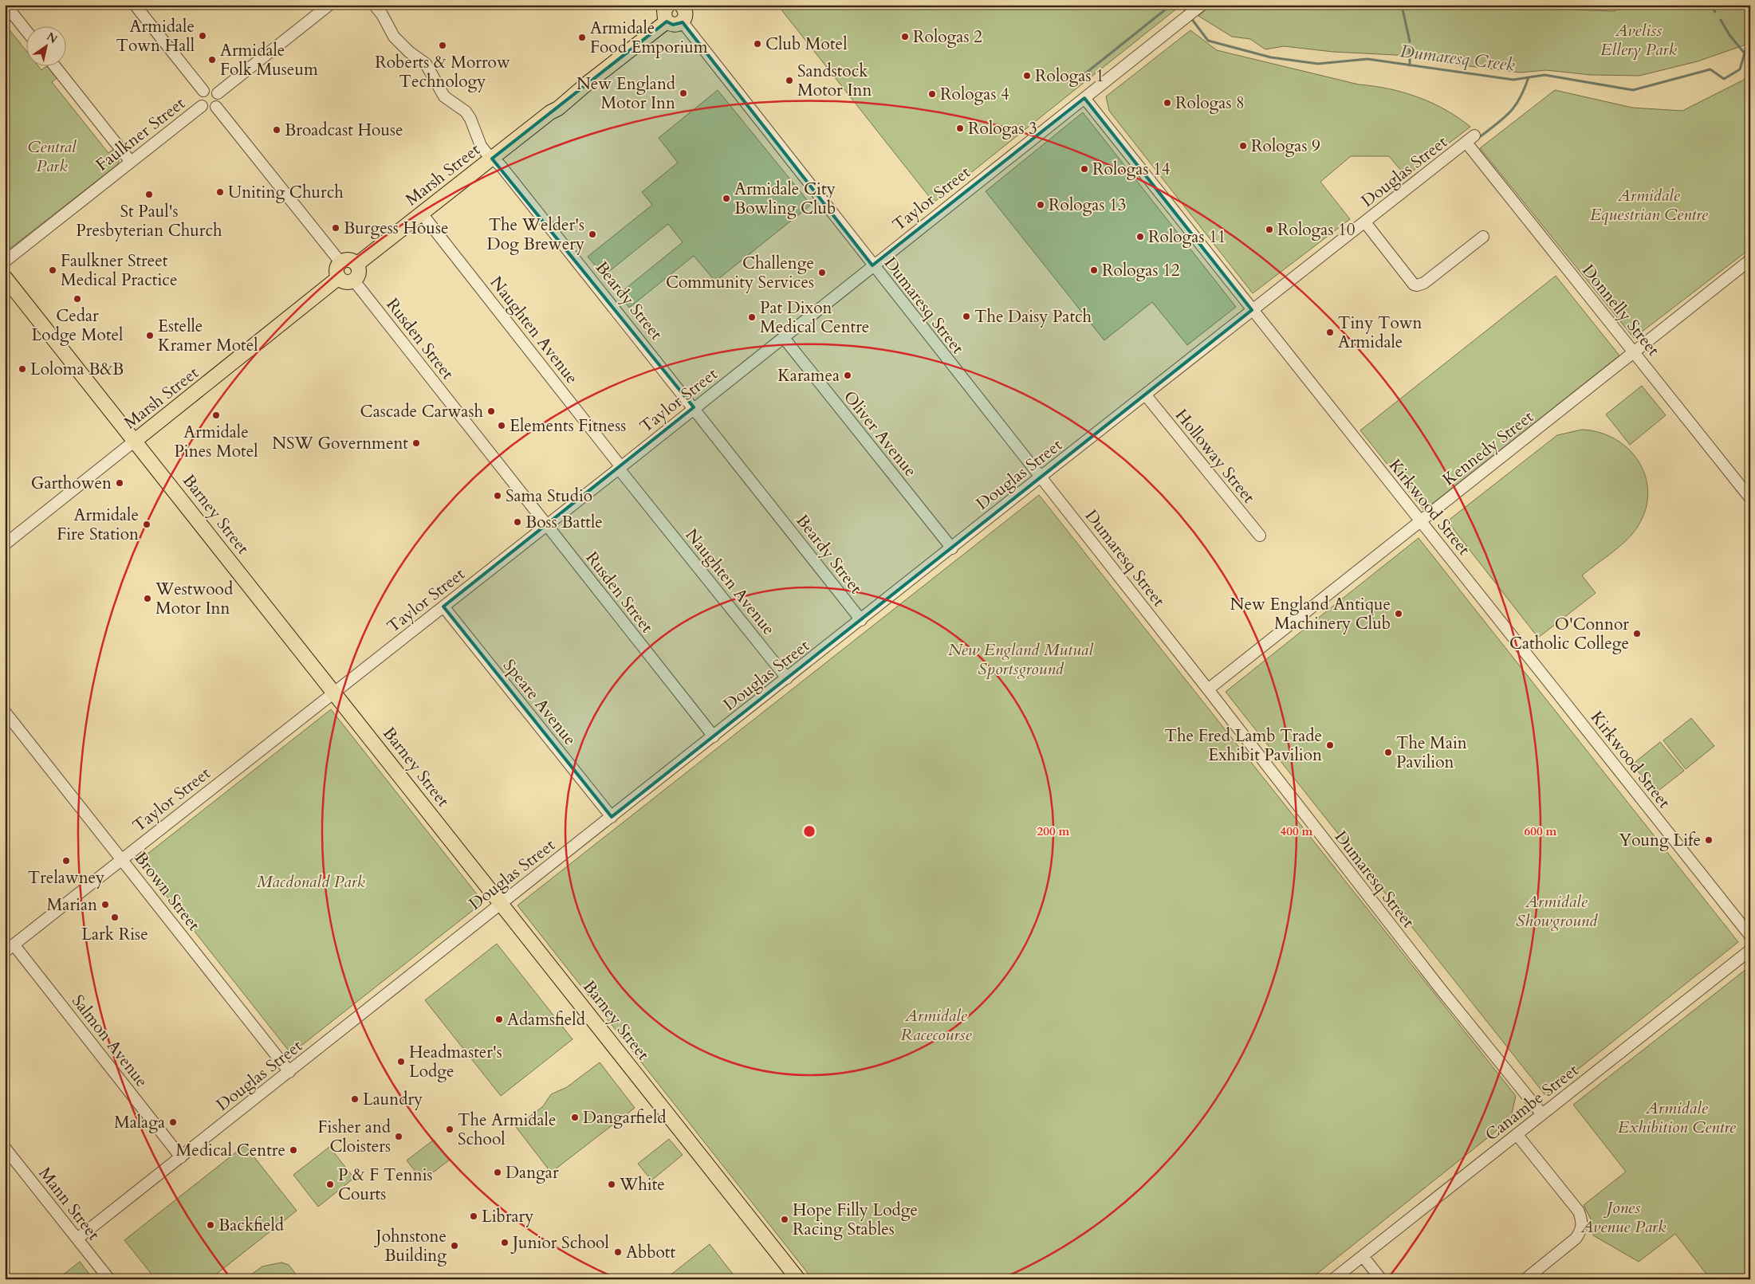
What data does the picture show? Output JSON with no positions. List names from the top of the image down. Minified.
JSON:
{"streets":{"main road":["Marsh Street","Barney Street"],"street":["Faulkner Street","Douglas Street","Taylor Street","Beardy Street","Dumaresq Street","Donnelly Street","Naughten Avenue","Rusden Street","Oliver Avenue","Kennedy Street","Holloway Street","Kirkwood Street","Speare Avenue","Brown Street","Salmon Avenue","Canambe Street","Mann Street"]},"crossings":[["Douglas Street","Beardy Street"],["Douglas Street","Dumaresq Street"],["Douglas Street","Donnelly Street"],["Douglas Street","Naughten Avenue"],["Douglas Street","Rusden Street"],["Douglas Street","Oliver Avenue"],["Douglas Street","Holloway Street"],["Douglas Street","Kirkwood Street"],["Douglas Street","Barney Street"],["Douglas Street","Speare Avenue"],["Douglas Street","Brown Street"],["Douglas Street","Salmon Avenue"],["Douglas Street","Mann Street"],["Marsh Street","Beardy Street"],["Marsh Street","Naughten Avenue"],["Marsh Street","Rusden Street"],["Marsh Street","Barney Street"],["Taylor Street","Beardy Street"],["Taylor Street","Dumaresq Street"],["Taylor Street","Naughten Avenue"],["Taylor Street","Rusden Street"],["Taylor Street","Oliver Avenue"],["Taylor Street","Kirkwood Street"],["Taylor Street","Barney Street"],["Taylor Street","Speare Avenue"],["Taylor Street","Brown Street"],["Taylor Street","Salmon Avenue"],["Dumaresq Street","Kennedy Street"],["Dumaresq Street","Canambe Street"],["Donnelly Street","Kennedy Street"],["Kennedy Street","Kirkwood Street"]],"water":["Dumaresq Creek"],"parks":["Aveliss Ellery Park","Central Park","Armidale Equestrian Centre","New England Mutual Sportsground","Macdonald Park","Armidale Showground","Armidale Racecourse","Armidale Exhibition Centre","Jones Avenue Park"],"places":["Armidale Town Hall","Rologas 2","Armidale Food Emporium","Club Motel","Roberts & Morrow Technology","Armidale Folk Museum","Rologas 1","Sandstock Motor Inn","New England Motor Inn","Rologas 4","Rologas 8","Rologas 3","Broadcast House","Rologas 9","Rologas 14","Uniting Church","St Paul's Presbyterian Church","Armidale City Bowling Club","Rologas 13","Burgess House","Rologas 10","The Welder's Dog Brewery","Rologas 11","Faulkner Street Medical Practice","Rologas 12","Challenge Community Services","Cedar Lodge Motel","The Daisy Patch","Pat Dixon Medical Centre","Tiny Town Armidale","Estelle Kramer Motel","Loloma B&B","Karamea","Cascade Carwash","Armidale Pines Motel","Elements Fitness","NSW Government","Garthowen","Sama Studio","Boss Battle","Armidale Fire Station","Westwood Motor Inn","New England Antique Machinery Club","O'Connor Catholic College","The Fred Lamb Trade Exhibit Pavilion","The Main Pavilion","Young Life","Trelawney","Marian","Lark Rise","Adamsfield","Headmaster's Lodge","Laundry","Dangarfield","Malaga","The Armidale School","Fisher and Cloisters","Medical Centre","Dangar","P & F Tennis Courts","White","Library","Hope Filly Lodge Racing Stables","Backfield","Junior School","Johnstone Building","Abbott"],"north":"top right","rings":["200 m","400 m","600 m"]}
